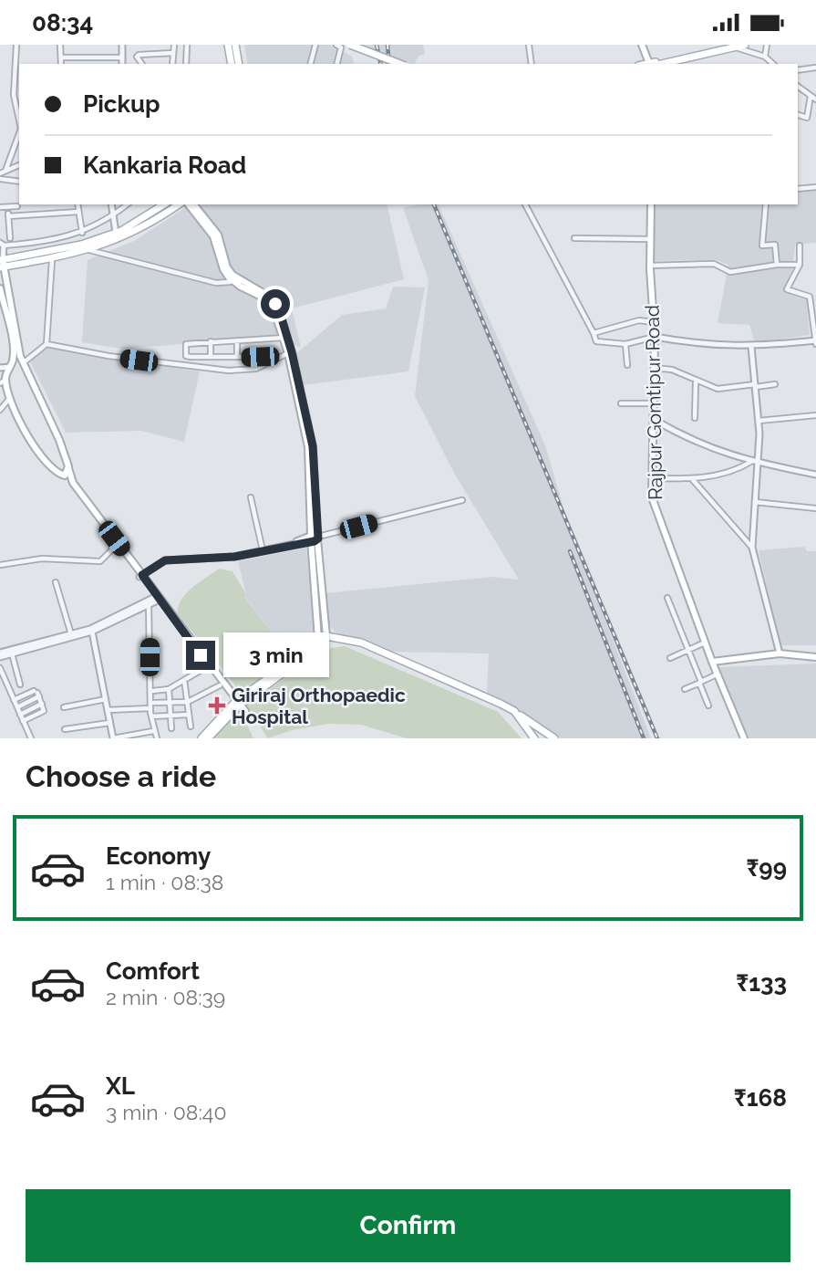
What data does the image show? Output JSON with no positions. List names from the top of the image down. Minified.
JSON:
{"streets":{"main road":["Rajpur Gomtipur Road"]},"places":{"health":["Giriraj Orthopaedic Hospital"]},"page":{"status":"08:34","banner":["Pickup","Kankaria Road"],"bubble":"3 min","heading":"Choose a ride","list":[{"name":"Economy","note":"1 min · 08:38","value":"₹99"},{"name":"Comfort","note":"2 min · 08:39","value":"₹133"},{"name":"XL","note":"3 min · 08:40","value":"₹168"}],"buttons":"Confirm"}}
